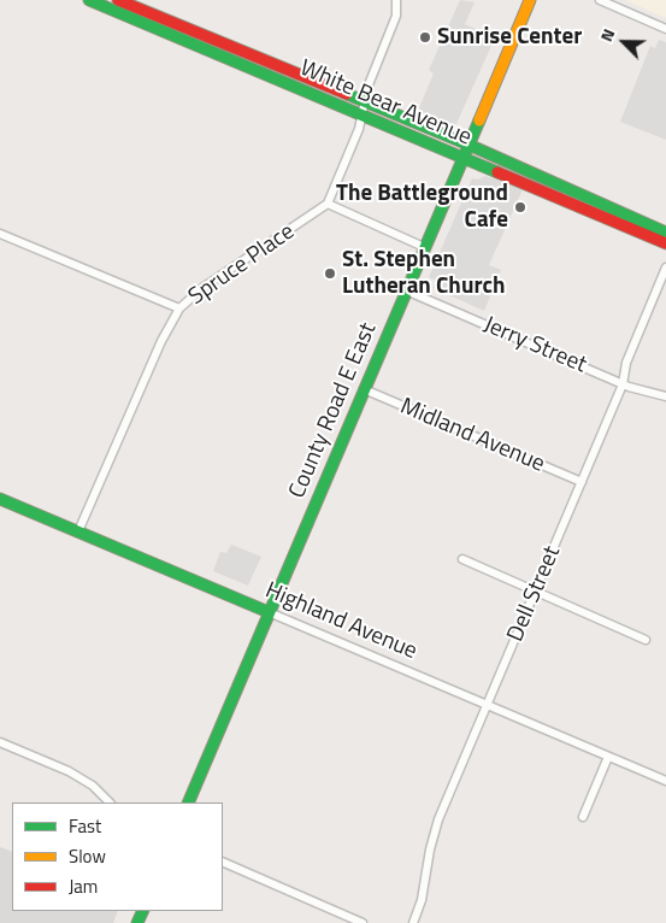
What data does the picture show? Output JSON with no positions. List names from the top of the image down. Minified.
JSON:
{"streets":{"main road":["White Bear Avenue","County Road E East","Highland Avenue"],"street":["Spruce Place","Jerry Street","Midland Avenue","Dell Street"]},"crossings":[["White Bear Avenue","County Road E East"],["Spruce Place","Highland Avenue"],["Jerry Street","County Road E East"],["Jerry Street","Dell Street"],["County Road E East","Midland Avenue"],["County Road E East","Highland Avenue"],["Midland Avenue","Dell Street"],["Dell Street","Highland Avenue"]],"places":["Sunrise Center","The Battleground Cafe","St. Stephen Lutheran Church"],"legend":["Fast","Slow","Jam"],"north":"top left"}
